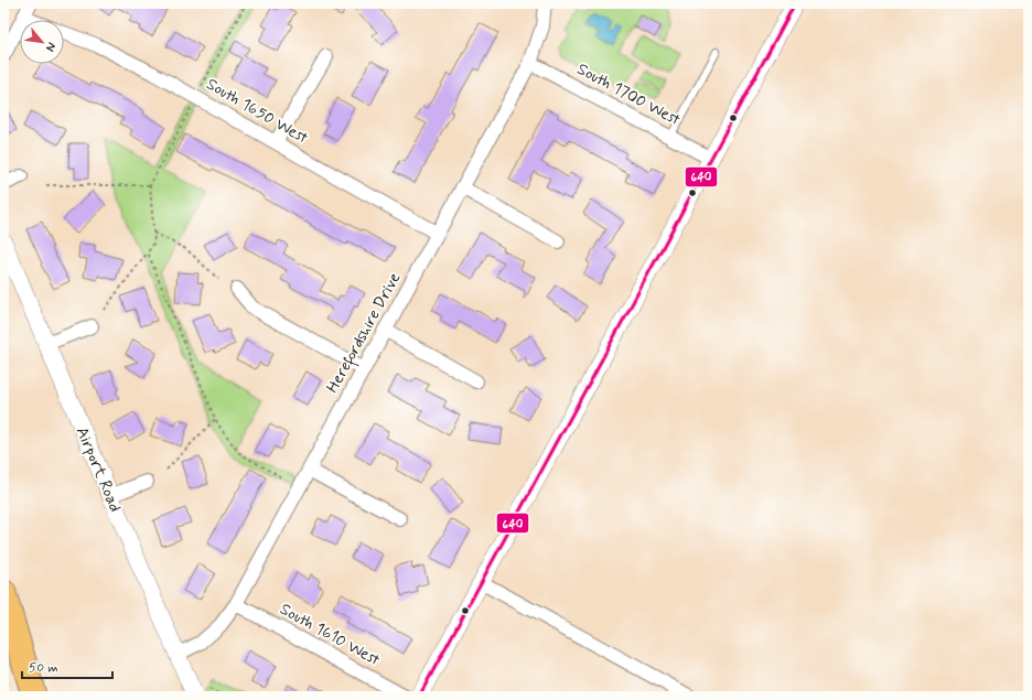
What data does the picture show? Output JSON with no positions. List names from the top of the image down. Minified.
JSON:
{"streets":{"street":["South 1700 West","South 1650 West","Herefordshire Drive","Airport Road","South 1610 West"]},"crossings":[["South 1700 West","Herefordshire Drive"],["South 1650 West","Herefordshire Drive"],["Herefordshire Drive","Airport Road"],["Herefordshire Drive","South 1610 West"]],"lines":["transit line 640"],"scale_bar":"50 m","north":"bottom right"}
